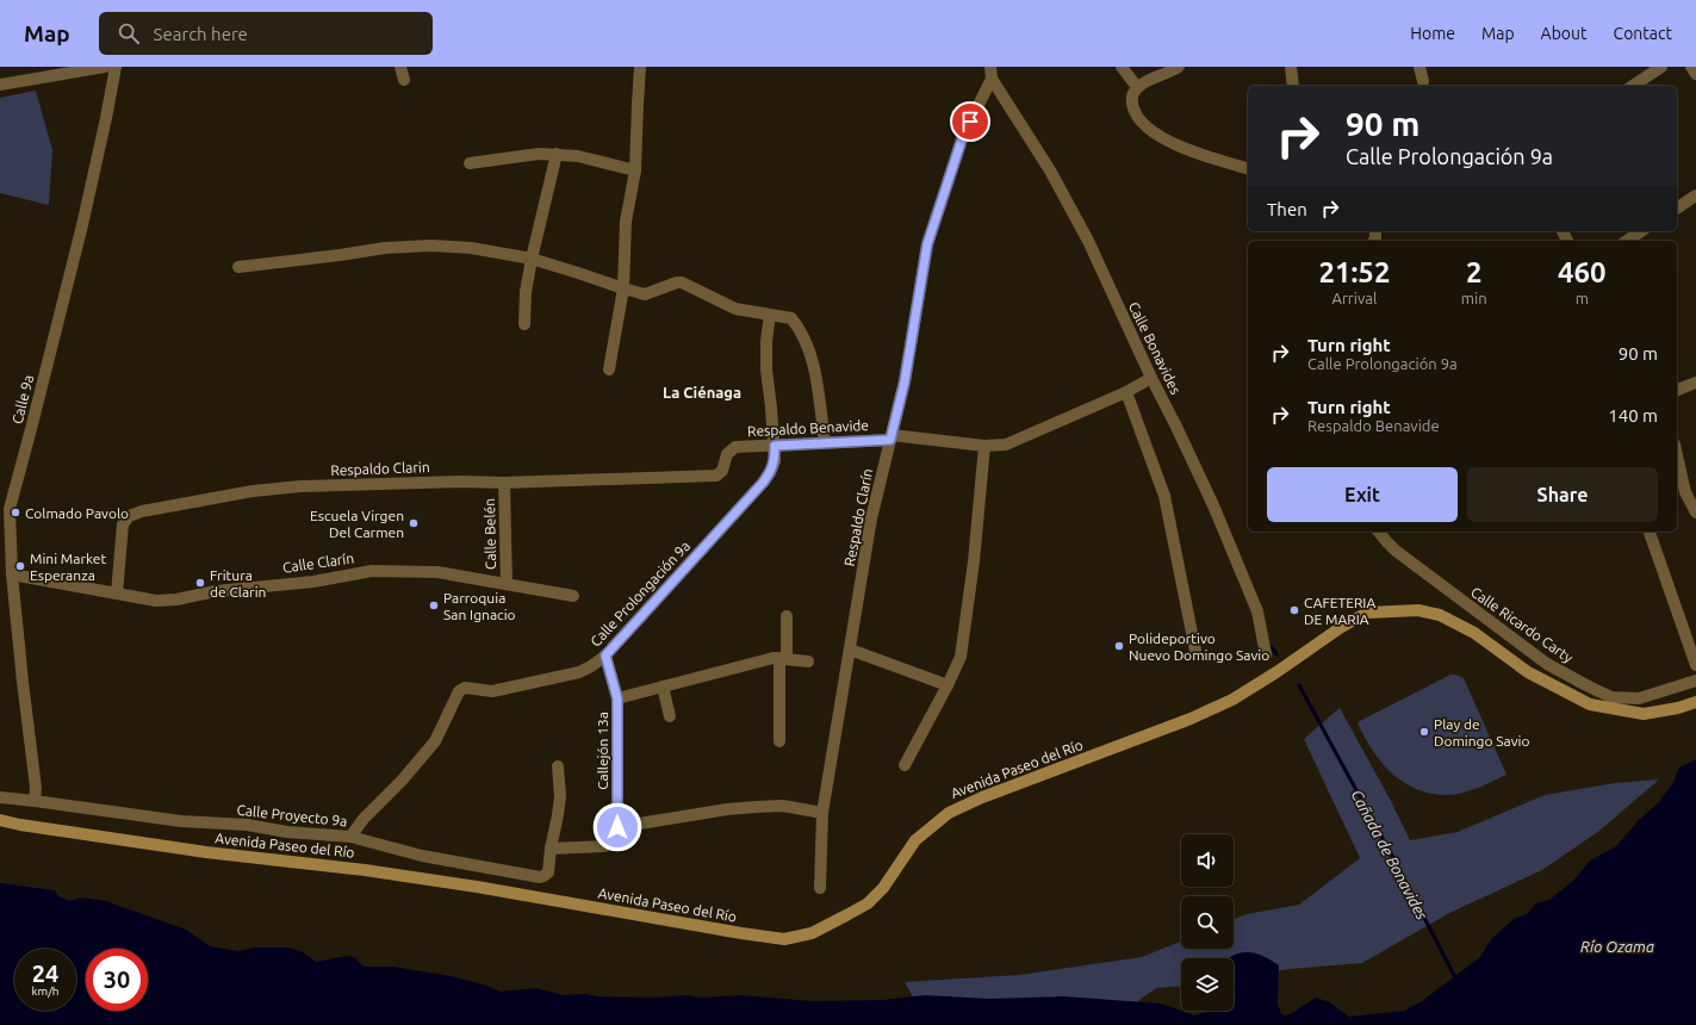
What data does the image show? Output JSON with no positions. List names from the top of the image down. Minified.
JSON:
{"streets":{"street":["Calle Bonavides","Calle 9a","Respaldo Benavide","Respaldo Clarin","Respaldo Clarín","Calle Belén","Calle Clarín","Calle Prolongación 9a","Calle Ricardo Carty","Callejón 13a","Avenida Paseo del Río","Calle Proyecto 9a"]},"crossings":[["Calle Bonavides","Respaldo Benavide"],["Calle Bonavides","Respaldo Clarín"],["Calle 9a","Calle Clarín"],["Calle 9a","Calle Proyecto 9a"],["Respaldo Benavide","Respaldo Clarin"],["Respaldo Benavide","Respaldo Clarín"],["Respaldo Benavide","Calle Prolongación 9a"],["Respaldo Clarin","Calle Belén"],["Respaldo Clarin","Calle Clarín"],["Calle Belén","Calle Clarín"],["Calle Prolongación 9a","Callejón 13a"],["Calle Prolongación 9a","Calle Proyecto 9a"]],"districts":["La Ciénaga"],"water":["Cañada de Bonavides","Río Ozama"],"places":["Colmado Pavolo","Escuela Virgen Del Carmen","Mini Market Esperanza","Fritura de Clarin","Parroquia San Ignacio","CAFETERIA DE MARIA","Polideportivo Nuevo Domingo Savio","Play de Domingo Savio"],"page":{"header":"Map","search":"Search here","nav":["Home","Map","About","Contact"],"turn":["90 m","Calle Prolongación 9a"],"then":"Then","eta":["21:52","Arrival","2","min","460","m"],"list":[{"name":"Turn right","note":"Calle Prolongación 9a","value":"90 m"},{"name":"Turn right","note":"Respaldo Benavide","value":"140 m"}],"buttons":["Exit","Share"],"speed":"24 km/h","limit":"30"}}
